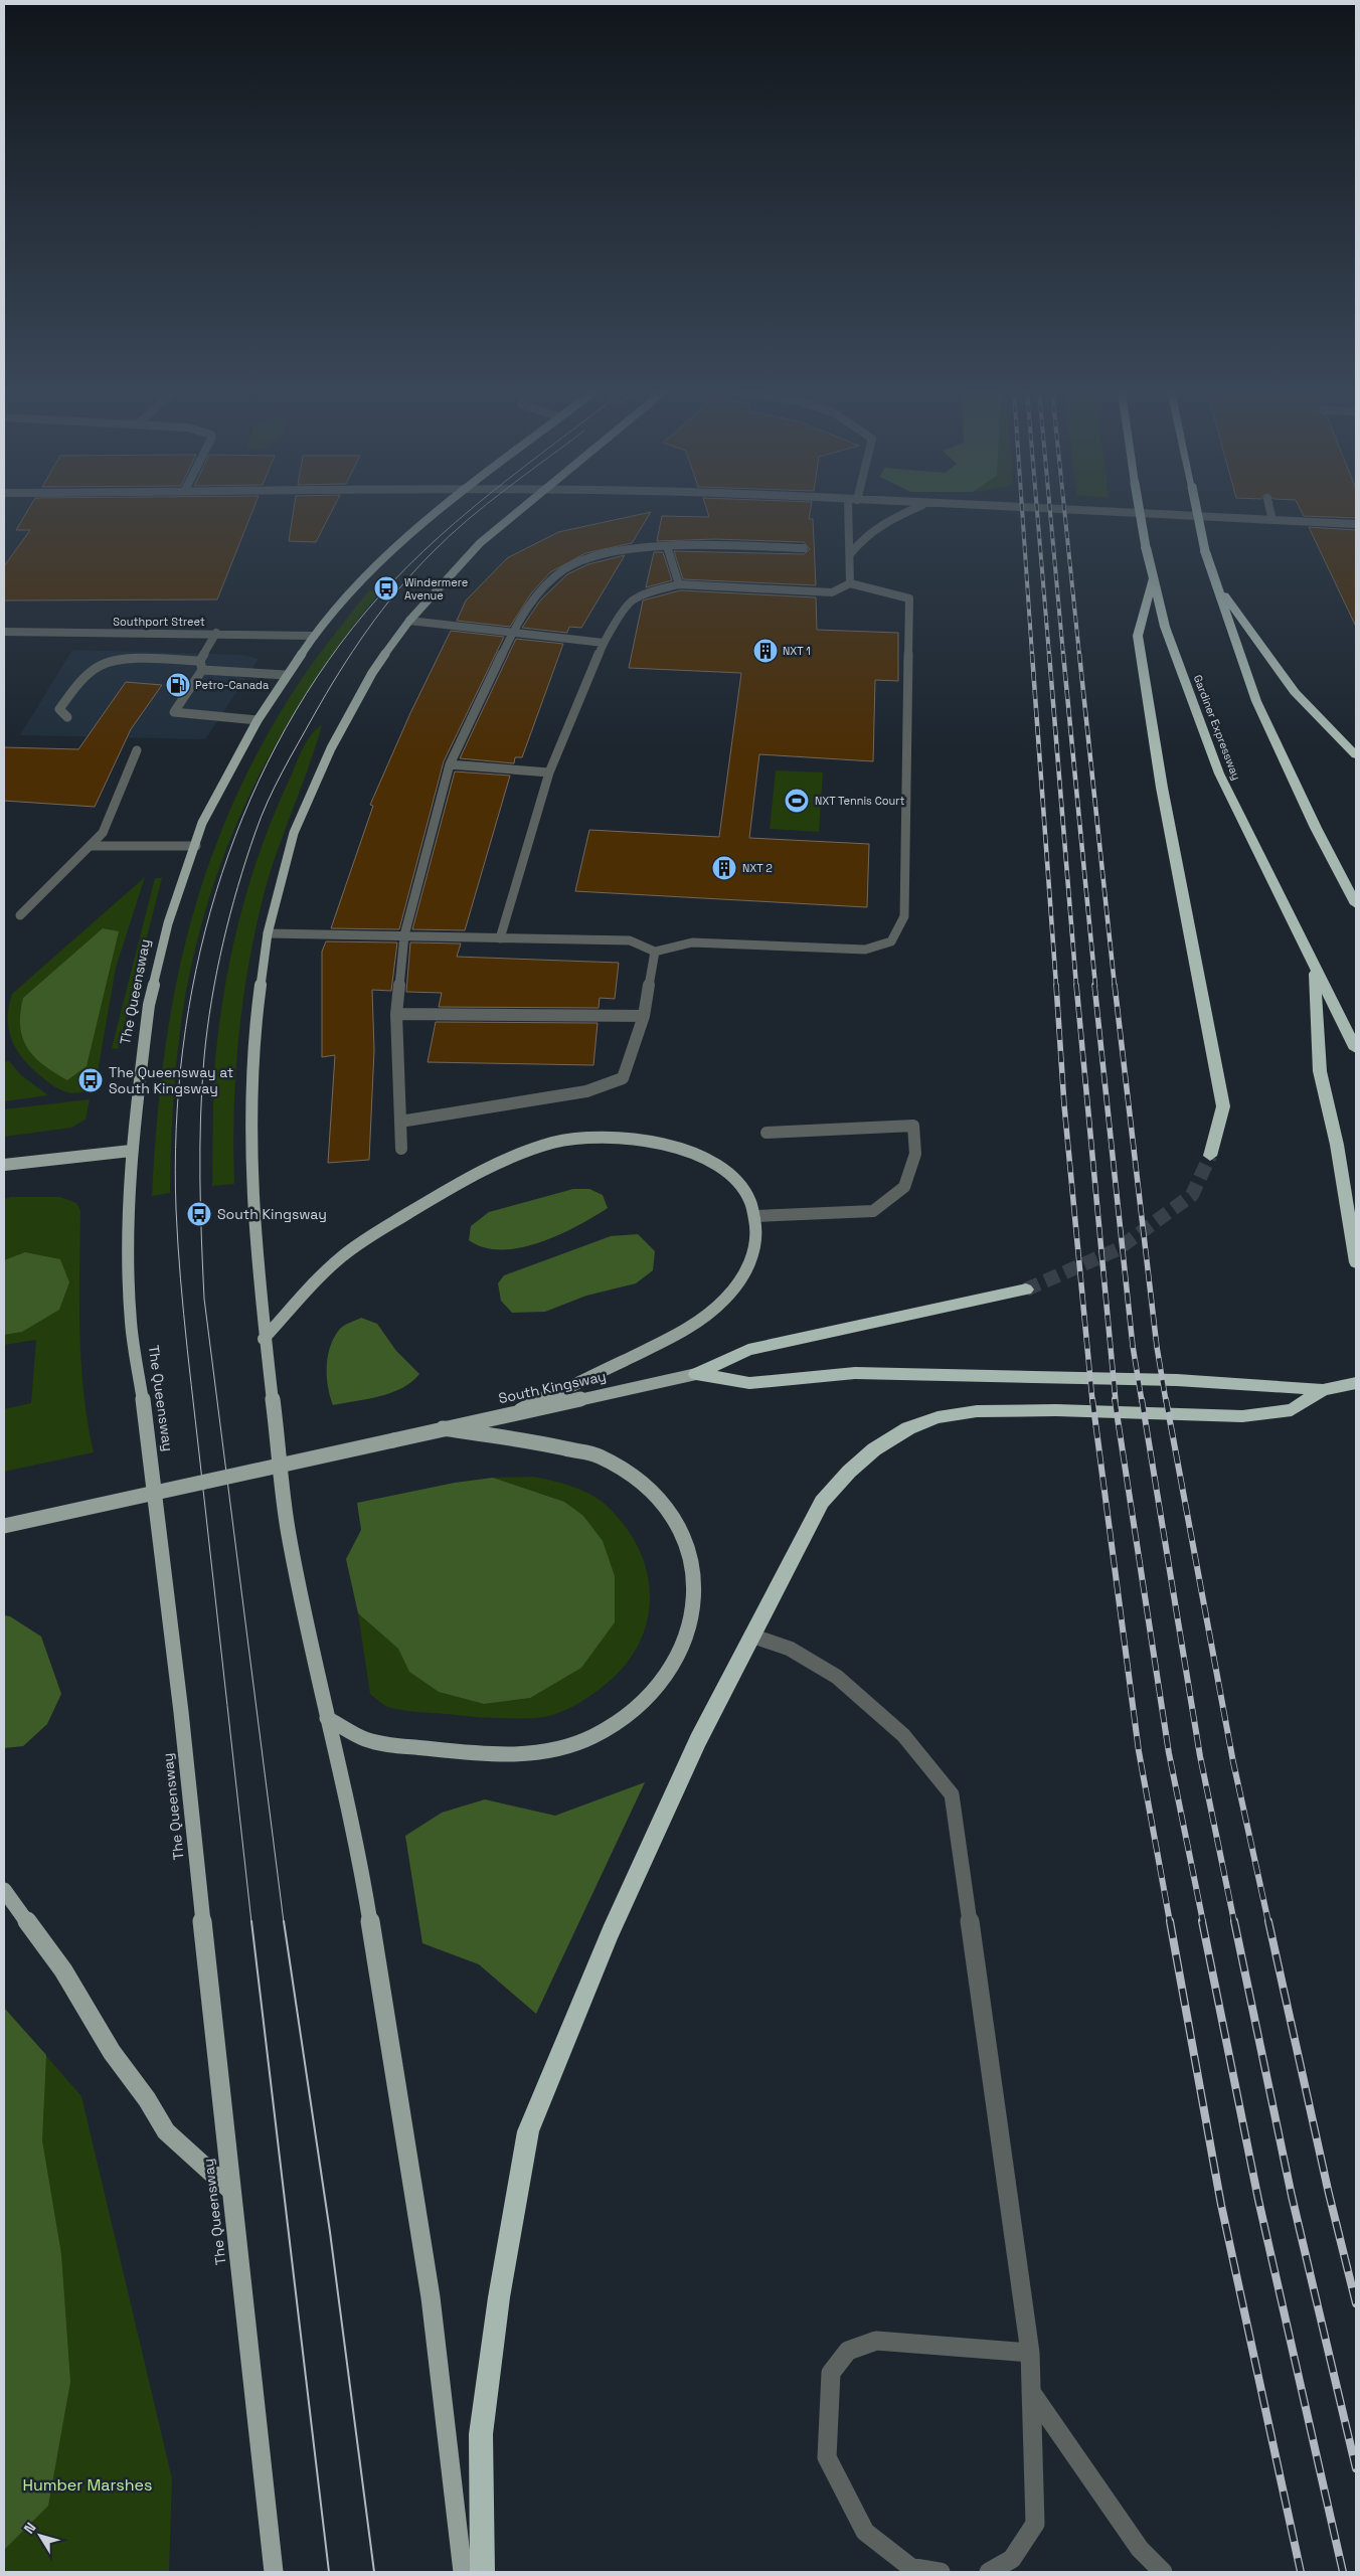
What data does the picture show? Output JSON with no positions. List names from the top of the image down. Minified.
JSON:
{"streets":{"highway":["Gardiner Expressway"],"main road":["The Queensway","South Kingsway"],"street":["Southport Street"]},"crossings":[["Southport Street","The Queensway"]],"parks":["Humber Marshes"],"places":{"bus stop":["Windermere Avenue","The Queensway at South Kingsway","South Kingsway"],"building":["NXT 1","NXT 2"],"fuel station":["Petro-Canada"],"sports":["NXT Tennis Court"]},"north":"top left"}
